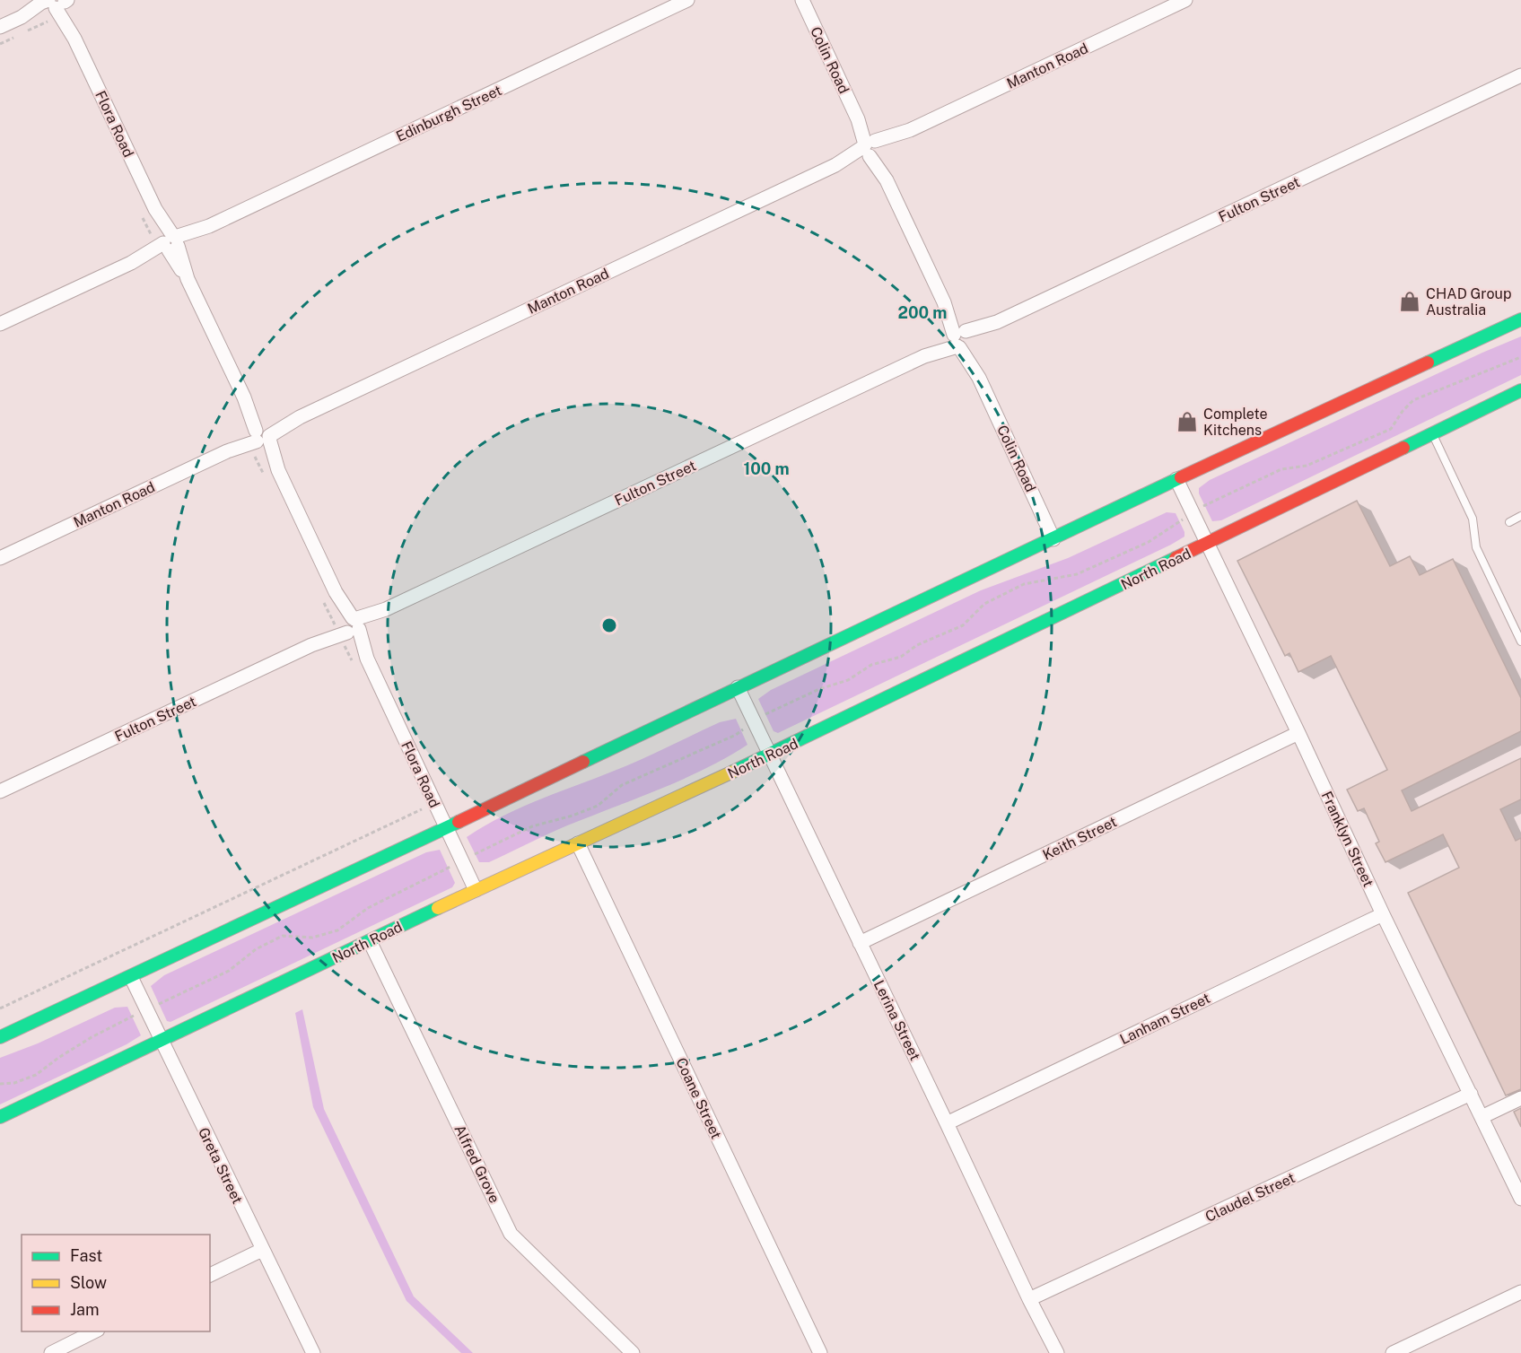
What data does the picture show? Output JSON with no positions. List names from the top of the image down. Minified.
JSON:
{"streets":{"highway":["North Road"],"street":["Colin Road","Manton Road","Edinburgh Street","Flora Road","Fulton Street","Keith Street","Franklyn Street","Lanham Street","Lerina Street","Coane Street","Alfred Grove","Greta Street","Claudel Street"]},"crossings":[["Colin Road","Manton Road"],["Colin Road","Fulton Street"],["Manton Road","Flora Road"],["Edinburgh Street","Flora Road"],["Flora Road","Fulton Street"],["Flora Road","North Road"],["North Road","Franklyn Street"],["North Road","Lerina Street"],["North Road","Coane Street"],["North Road","Alfred Grove"],["North Road","Greta Street"],["Keith Street","Franklyn Street"],["Keith Street","Lerina Street"],["Franklyn Street","Lanham Street"],["Franklyn Street","Claudel Street"],["Lanham Street","Lerina Street"],["Lerina Street","Claudel Street"]],"places":{"shop":["CHAD Group Australia","Complete Kitchens"]},"legend":["Fast","Slow","Jam"],"rings":["200 m","100 m"]}
